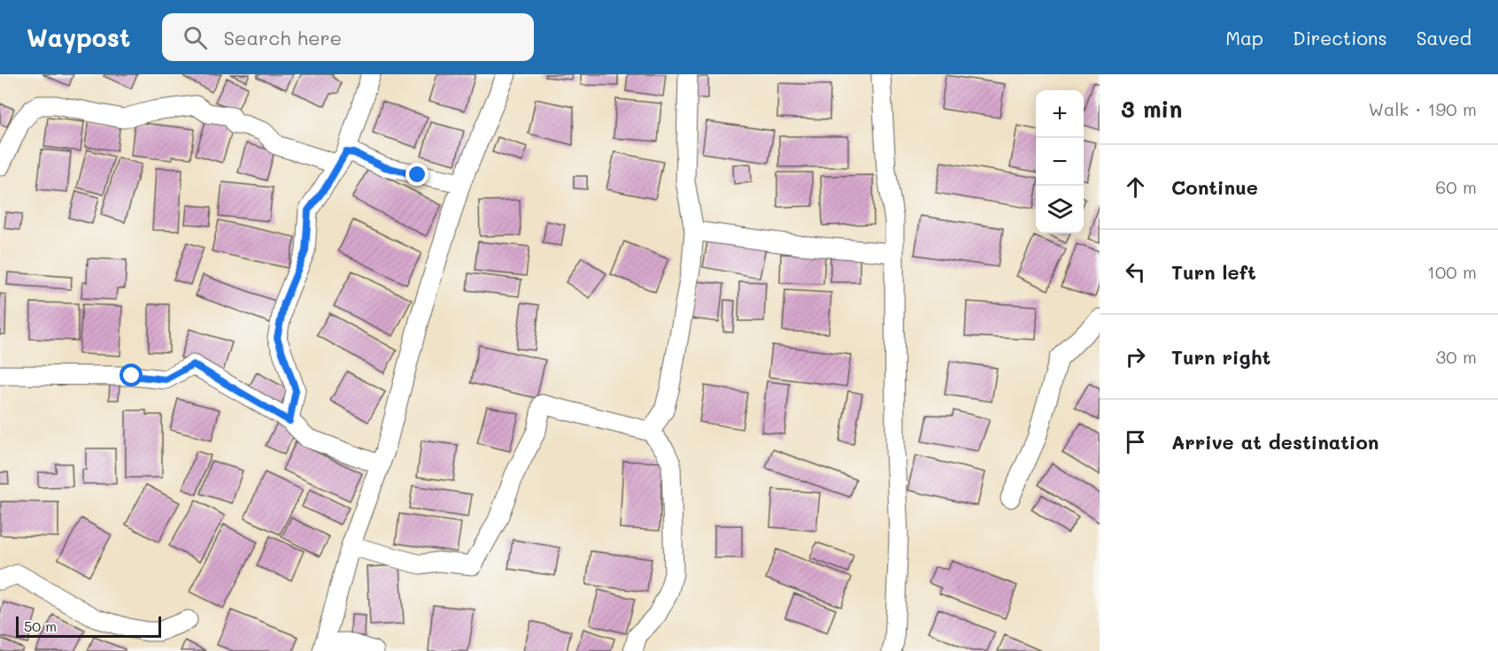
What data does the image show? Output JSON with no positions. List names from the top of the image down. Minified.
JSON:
{"scale_bar":"50 m","page":{"header":"Waypost","search":"Search here","nav":["Map","Directions","Saved"],"heading":["3 min","Walk · 190 m"],"map_buttons":["+","−"],"list":[["Continue","60 m"],["Turn left","100 m"],["Turn right","30 m"],"Arrive at destination"],"scale":"50 m"}}
